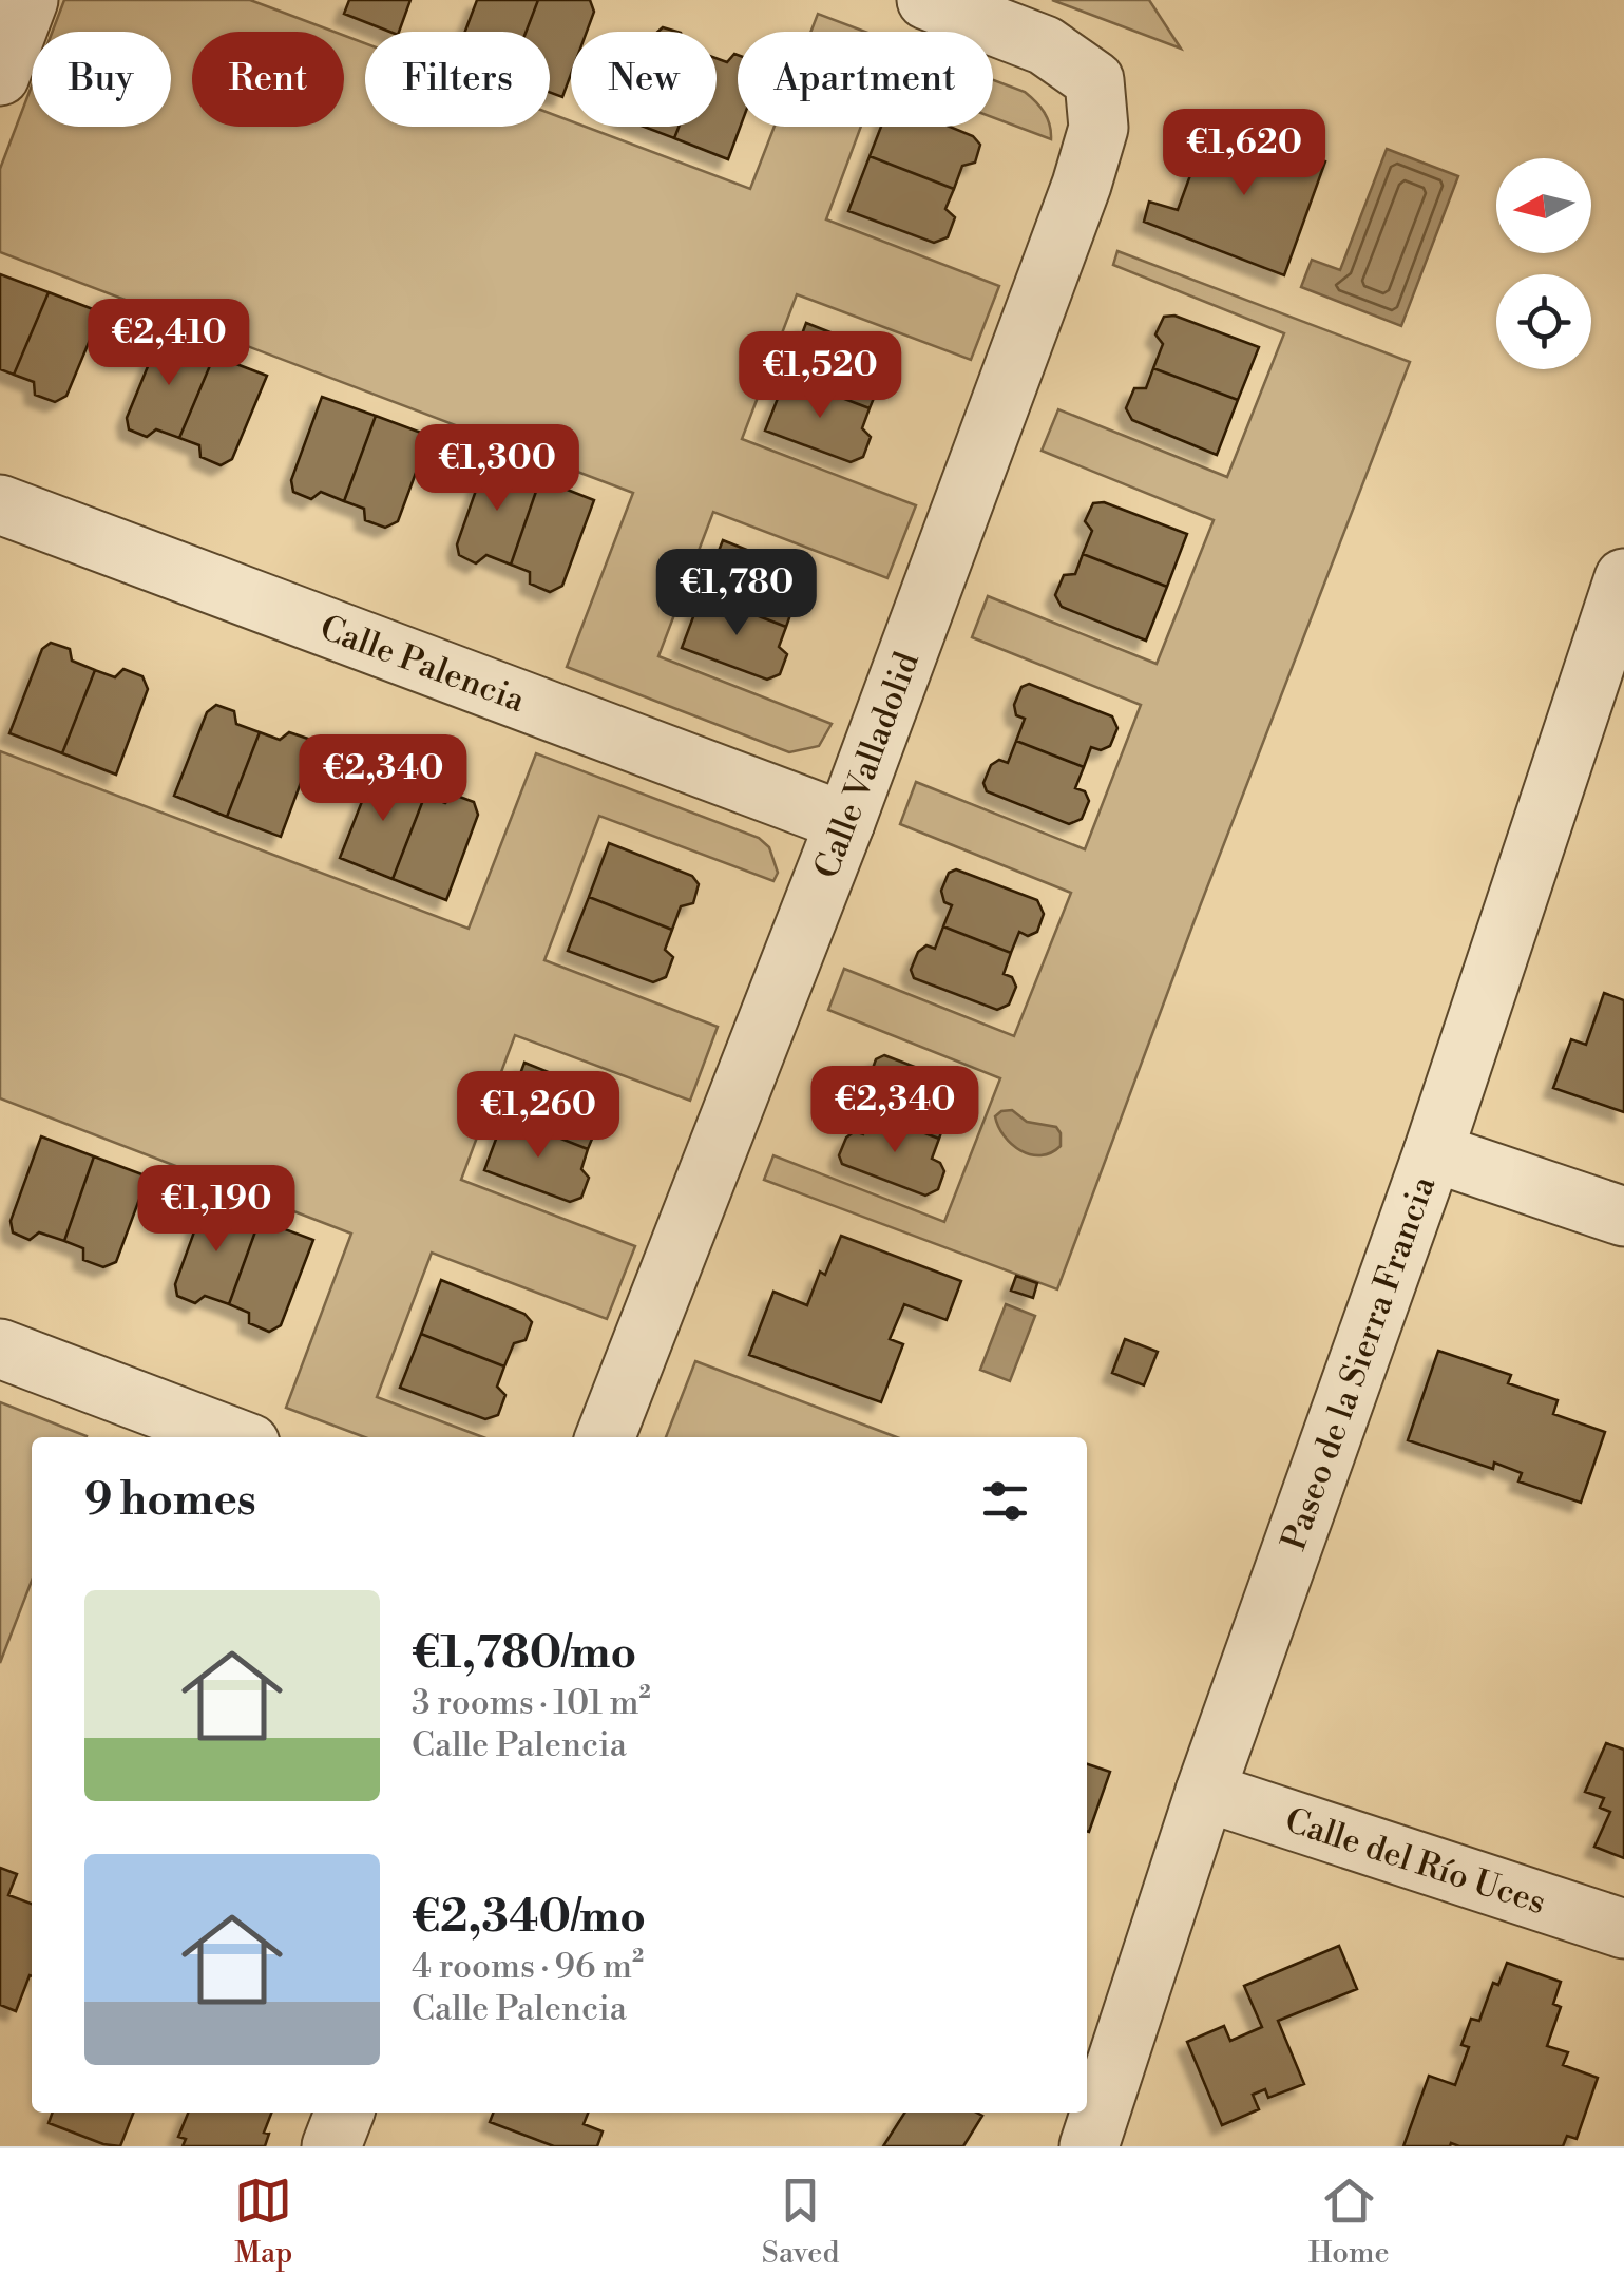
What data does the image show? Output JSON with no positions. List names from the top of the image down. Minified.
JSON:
{"streets":{"street":["Calle Palencia","Calle Valladolid","Paseo de la Sierra Francia","Calle del Río Uces"]},"crossings":[["Calle Palencia","Calle Valladolid"],["Paseo de la Sierra Francia","Calle del Río Uces"]],"north":"left","page":{"chip":["Buy","Rent","Filters","New","Apartment"],"price":["€1,620","€2,410","€1,520","€1,300","€1,780","€2,340","€2,340","€1,260","€1,190"],"heading":"9 homes","list":[{"name":"€1,780/mo","note":"3 rooms · 101 m² · Calle Palencia"},{"name":"€2,340/mo","note":"4 rooms · 96 m² · Calle Palencia"}],"tabs":["Map","Saved","Home"]}}
